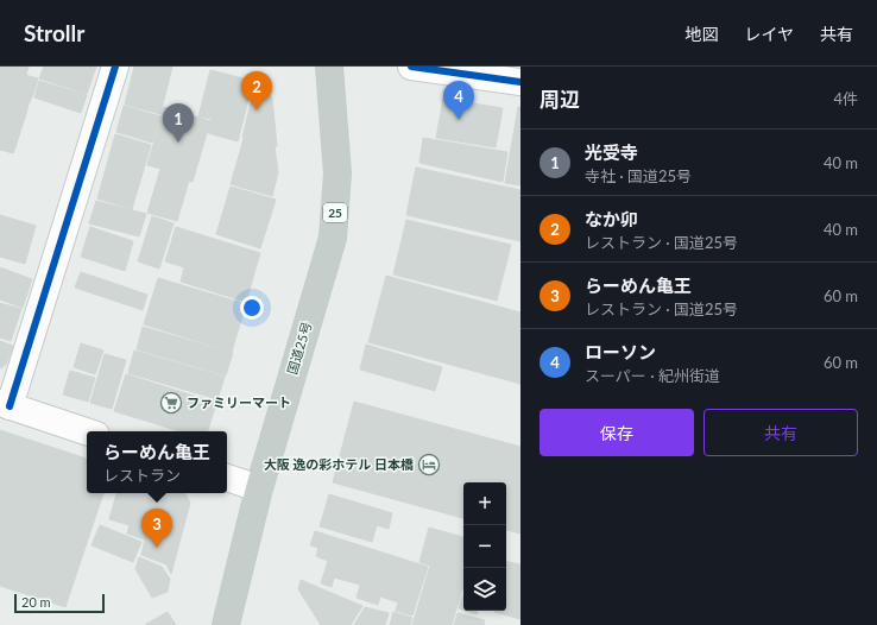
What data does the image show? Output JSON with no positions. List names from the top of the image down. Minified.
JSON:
{"streets":{"highway":["25","国道25号"]},"places":{"supermarket":["ファミリーマート"],"hotel":["大阪 逸の彩ホテル 日本橋"]},"scale_bar":"20 m","page":{"header":"Strollr","nav":["地図","レイヤ","共有"],"heading":["周辺","4件"],"pins":["2","4","1","3"],"list":[{"mark":"1","name":"光受寺","note":"寺社 · 国道25号","value":"40 m"},{"mark":"2","name":"なか卯","note":"レストラン · 国道25号","value":"40 m"},{"mark":"3","name":"らーめん亀王","note":"レストラン · 国道25号","value":"60 m"},{"mark":"4","name":"ローソン","note":"スーパー · 紀州街道","value":"60 m"}],"buttons":["保存","共有"],"popup":["らーめん亀王","レストラン"],"map_buttons":["+","−"],"scale":"20 m"}}
